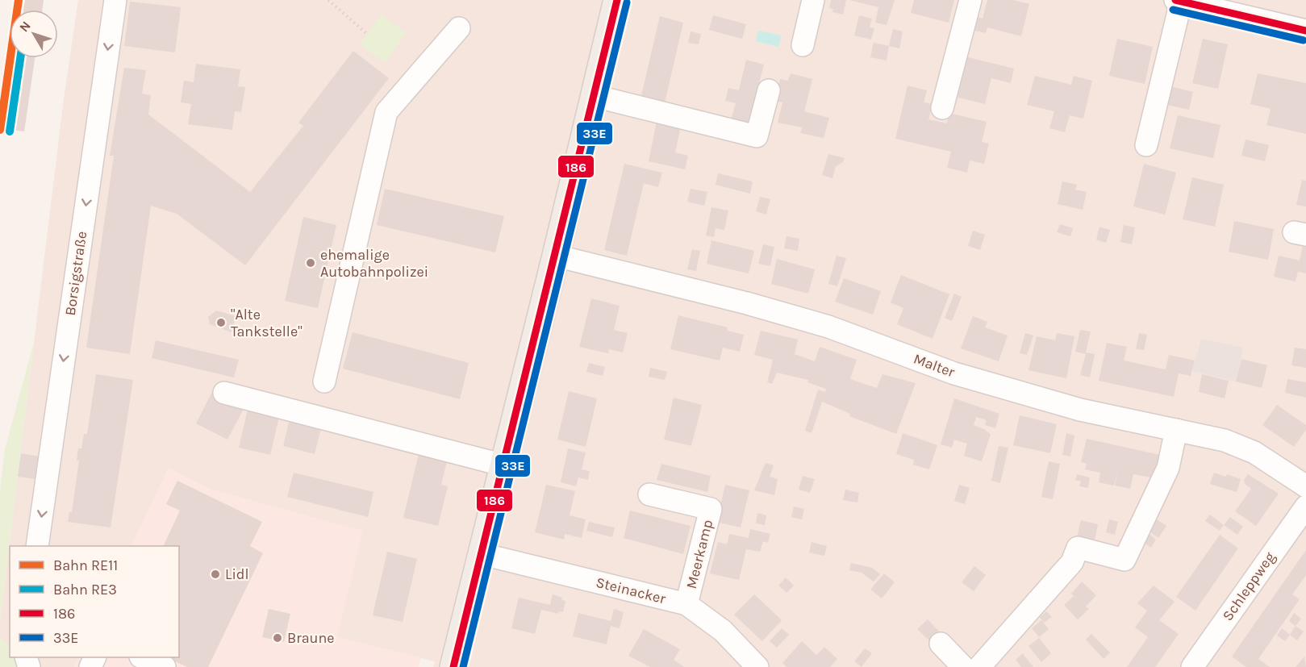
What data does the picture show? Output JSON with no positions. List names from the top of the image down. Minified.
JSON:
{"streets":{"street":["Borsigstraße","Malter","Meerkamp","Schleppweg","Steinacker"]},"crossings":[["Meerkamp","Steinacker"]],"one_way":["Borsigstraße"],"places":["ehemalige Autobahnpolizei","\"Alte Tankstelle\"","Lidl","Braune"],"lines":["rail line RE11","transit line 186","transit line 33E","rail line RE3"],"legend":["Bahn RE11","Bahn RE3","186","33E"],"north":"top left"}
